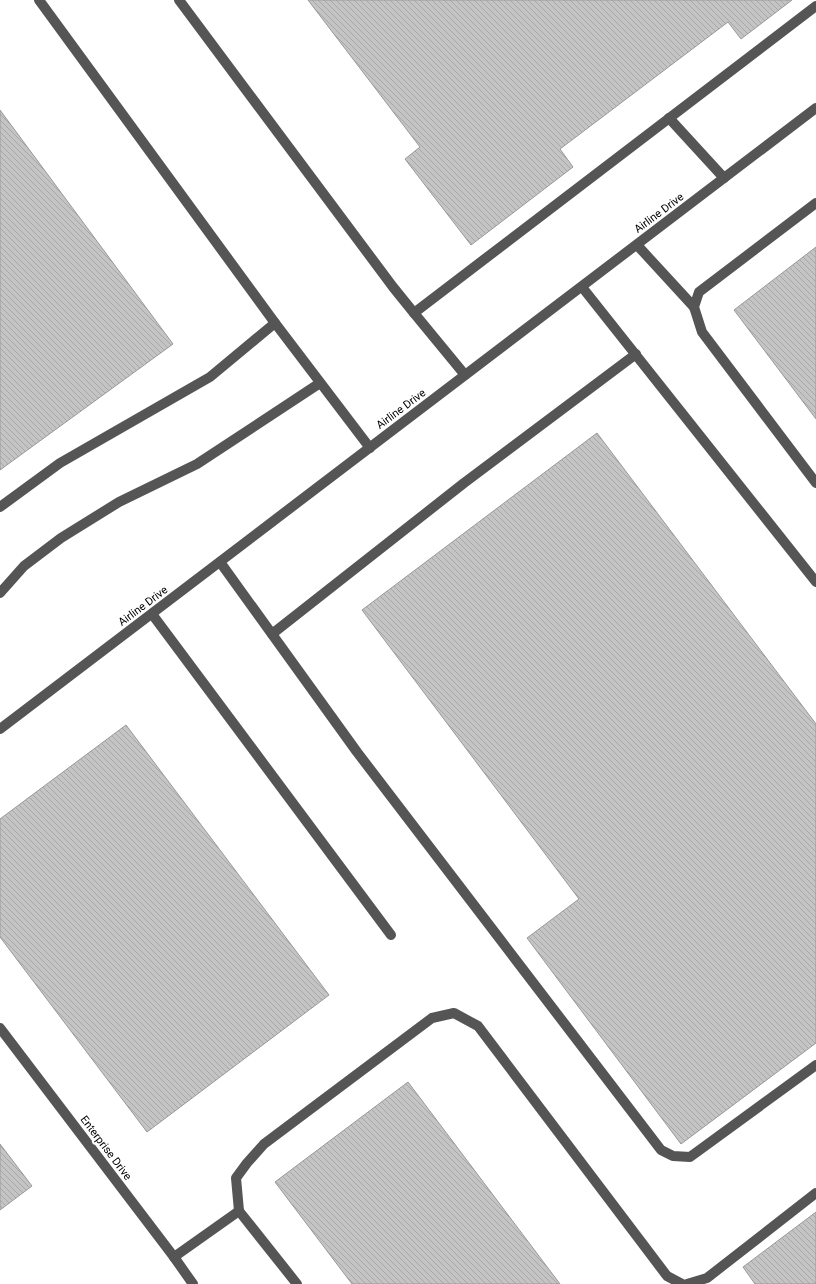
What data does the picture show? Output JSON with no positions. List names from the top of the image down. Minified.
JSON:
{"streets":{"street":["Airline Drive","Enterprise Drive"]}}
